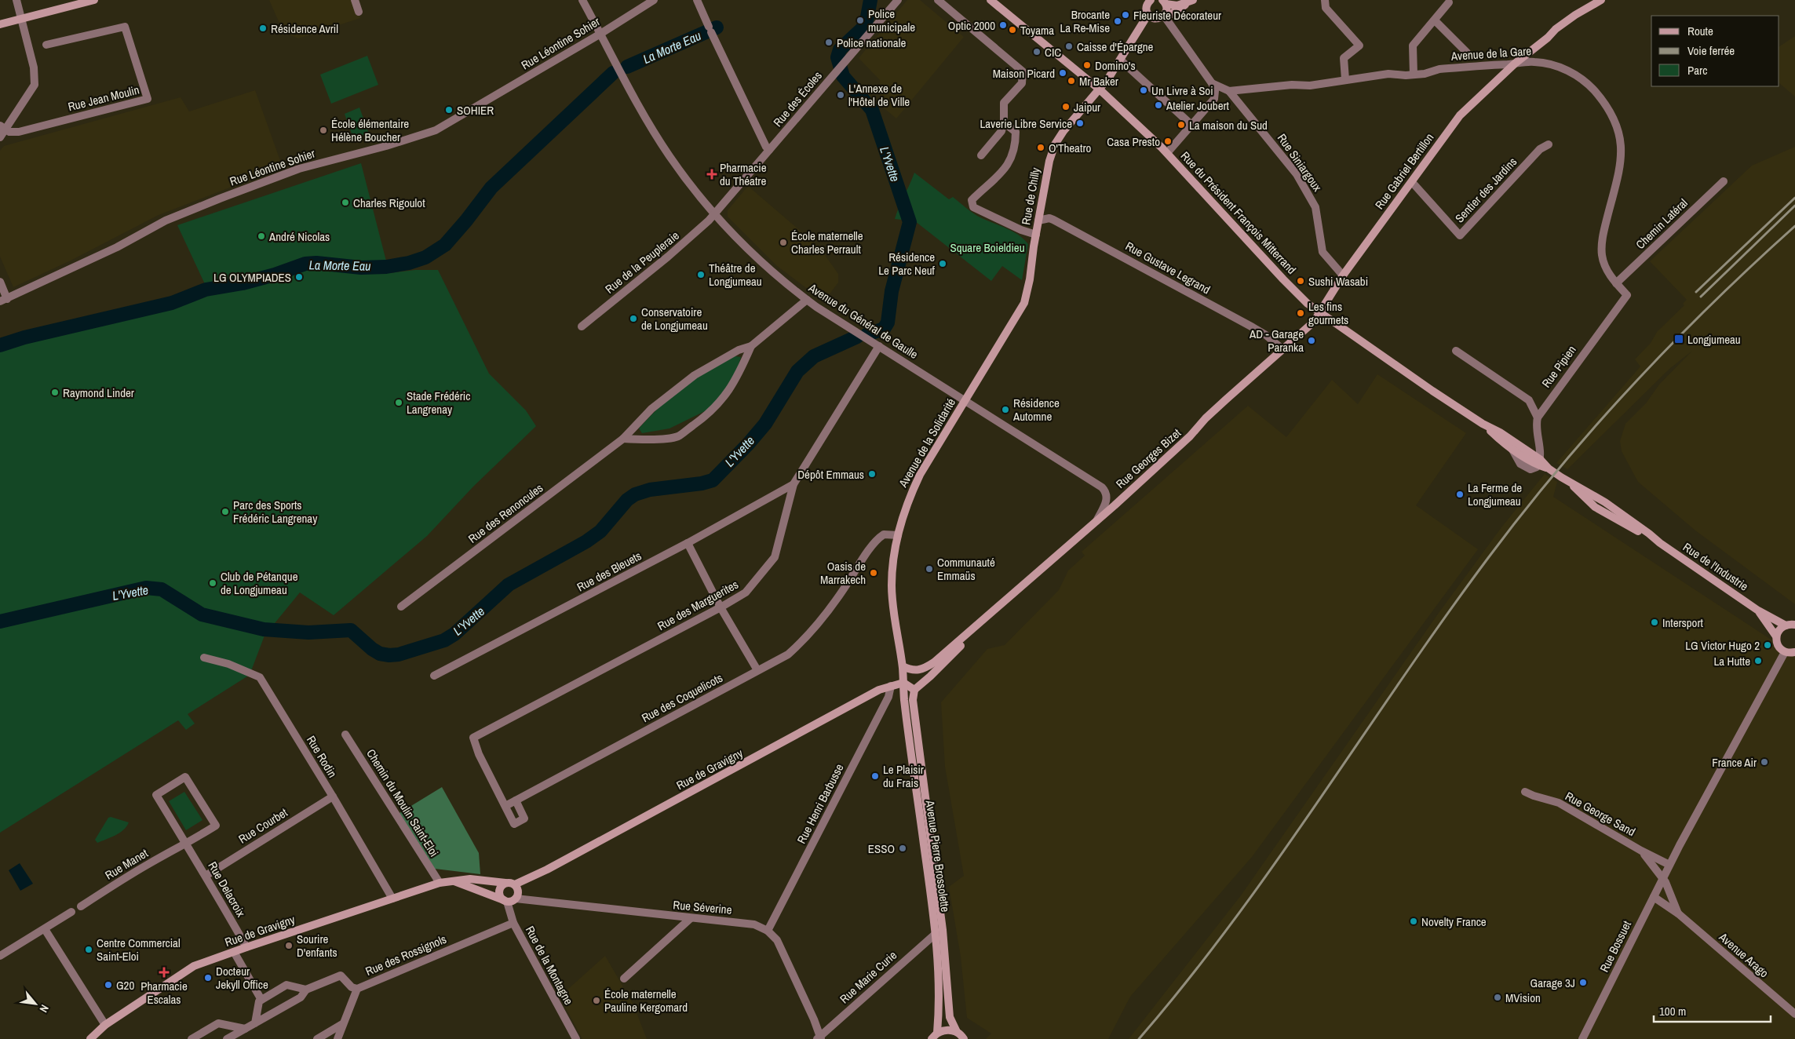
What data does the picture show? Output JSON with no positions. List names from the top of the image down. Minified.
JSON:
{"streets":{"main road":["Rue Gabriel Bertillon","Rue de Chilly","Rue du Président François Mitterrand","Avenue de la Solidarité","Rue Georges Bizet","Rue de l'Industrie","Rue de Gravigny","Avenue Pierre Brossolette"],"street":["Rue Léontine Sohier","Avenue de la Gare","Rue Jean Moulin","Rue des Écoles","Rue Siniargoux","Sentier des Jardins","Chemin Latéral","Rue de la Peupleraie","Rue Gustave Legrand","Avenue du Général de Gaulle","Rue Pipien","Rue des Renoncules","Rue des Bleuets","Rue des Marguerites","Rue des Coquelicots","Rue Rodin","Chemin du Moulin Saint-Eloi","Rue Henri Barbusse","Rue George Sand","Rue Courbet","Rue Manet","Rue Delacroix","Rue Séverine","Rue Bossuet","Rue des Rossignols","Avenue Arago","Rue de la Montagne","Rue Marie Curie"]},"crossings":[["Rue Léontine Sohier","Avenue du Général de Gaulle"],["Avenue de la Gare","Rue Siniargoux"],["Avenue de la Gare","Rue Gabriel Bertillon"],["Avenue de la Gare","Chemin Latéral"],["Avenue de la Gare","Rue Pipien"],["Rue des Écoles","Rue de la Peupleraie"],["Rue des Écoles","Avenue du Général de Gaulle"],["Rue Siniargoux","Rue Gabriel Bertillon"],["Rue Gabriel Bertillon","Sentier des Jardins"],["Rue Gabriel Bertillon","Rue du Président François Mitterrand"],["Rue Gabriel Bertillon","Rue Georges Bizet"],["Rue de Chilly","Rue du Président François Mitterrand"],["Rue de Chilly","Rue Gustave Legrand"],["Rue de Chilly","Avenue du Général de Gaulle"],["Rue de Chilly","Avenue de la Solidarité"],["Rue du Président François Mitterrand","Rue Georges Bizet"],["Rue du Président François Mitterrand","Rue de l'Industrie"],["Rue de la Peupleraie","Avenue du Général de Gaulle"],["Rue Gustave Legrand","Rue Georges Bizet"],["Avenue du Général de Gaulle","Avenue de la Solidarité"],["Avenue du Général de Gaulle","Rue Georges Bizet"],["Avenue du Général de Gaulle","Rue des Renoncules"],["Avenue du Général de Gaulle","Rue des Marguerites"],["Avenue de la Solidarité","Rue Georges Bizet"],["Avenue de la Solidarité","Rue des Coquelicots"],["Avenue de la Solidarité","Rue de Gravigny"],["Avenue de la Solidarité","Avenue Pierre Brossolette"],["Rue Georges Bizet","Avenue Pierre Brossolette"],["Rue de l'Industrie","Rue Bossuet"],["Rue des Bleuets","Rue des Marguerites"],["Rue des Marguerites","Rue des Coquelicots"],["Rue Rodin","Rue de Gravigny"],["Rue Rodin","Rue Courbet"],["Rue de Gravigny","Chemin du Moulin Saint-Eloi"],["Rue de Gravigny","Rue Henri Barbusse"],["Rue de Gravigny","Avenue Pierre Brossolette"],["Rue de Gravigny","Rue Delacroix"],["Rue de Gravigny","Rue Séverine"],["Rue de Gravigny","Rue de la Montagne"],["Rue Henri Barbusse","Rue Séverine"],["Rue George Sand","Rue Bossuet"],["Rue George Sand","Avenue Arago"],["Rue Courbet","Rue Delacroix"],["Avenue Pierre Brossolette","Rue Marie Curie"],["Rue Manet","Rue Delacroix"],["Rue Séverine","Rue de la Montagne"],["Rue Bossuet","Avenue Arago"],["Rue des Rossignols","Rue de la Montagne"]],"water":["La Morte Eau","L'Yvette"],"parks":["Square Boieldieu"],"places":{"other":["Fleuriste Décorateur","Police municipale","Brocante La Re-Mise","Optic 2000","Résidence Avril","Toyama","Police nationale","Caisse d'Épargne","CIC","Domino's","Maison Picard","Mr Baker","Un Livre à Soi","L'Annexe de l'Hôtel de Ville","Atelier Joubert","Jaipur","SOHIER","Laverie Libre Service","La maison du Sud","École élémentaire Hélène Boucher","Casa Presto","O'Theatro","Charles Rigoulot","André Nicolas","École maternelle Charles Perrault","Résidence Le Parc Neuf","Théâtre de Longjumeau","LG OLYMPIADES","Sushi Wasabi","Les fins gourmets","Conservatoire de Longjumeau","AD - Garage Paranka","Raymond Linder","Stade Frédéric Langrenay","Résidence Automne","Dépôt Emmaus","La Ferme de Longjumeau","Parc des Sports Frédéric Langrenay","Communauté Emmaüs","Oasis de Marrakech","Club de Pétanque de Longjumeau","Intersport","LG Victor Hugo 2","La Hutte","France Air","Le Plaisir du Frais","ESSO","Novelty France","Sourire D'enfants","Centre Commercial Saint-Eloi","Docteur Jekyll Office","Garage 3J","G20","MVision","École maternelle Pauline Kergomard"],"health":["Pharmacie du Théatre","Pharmacie Escalas"],"transit":["Longjumeau"]},"legend":["Route","Voie ferrée","Parc"],"scale_bar":"100 m","north":"bottom right"}
